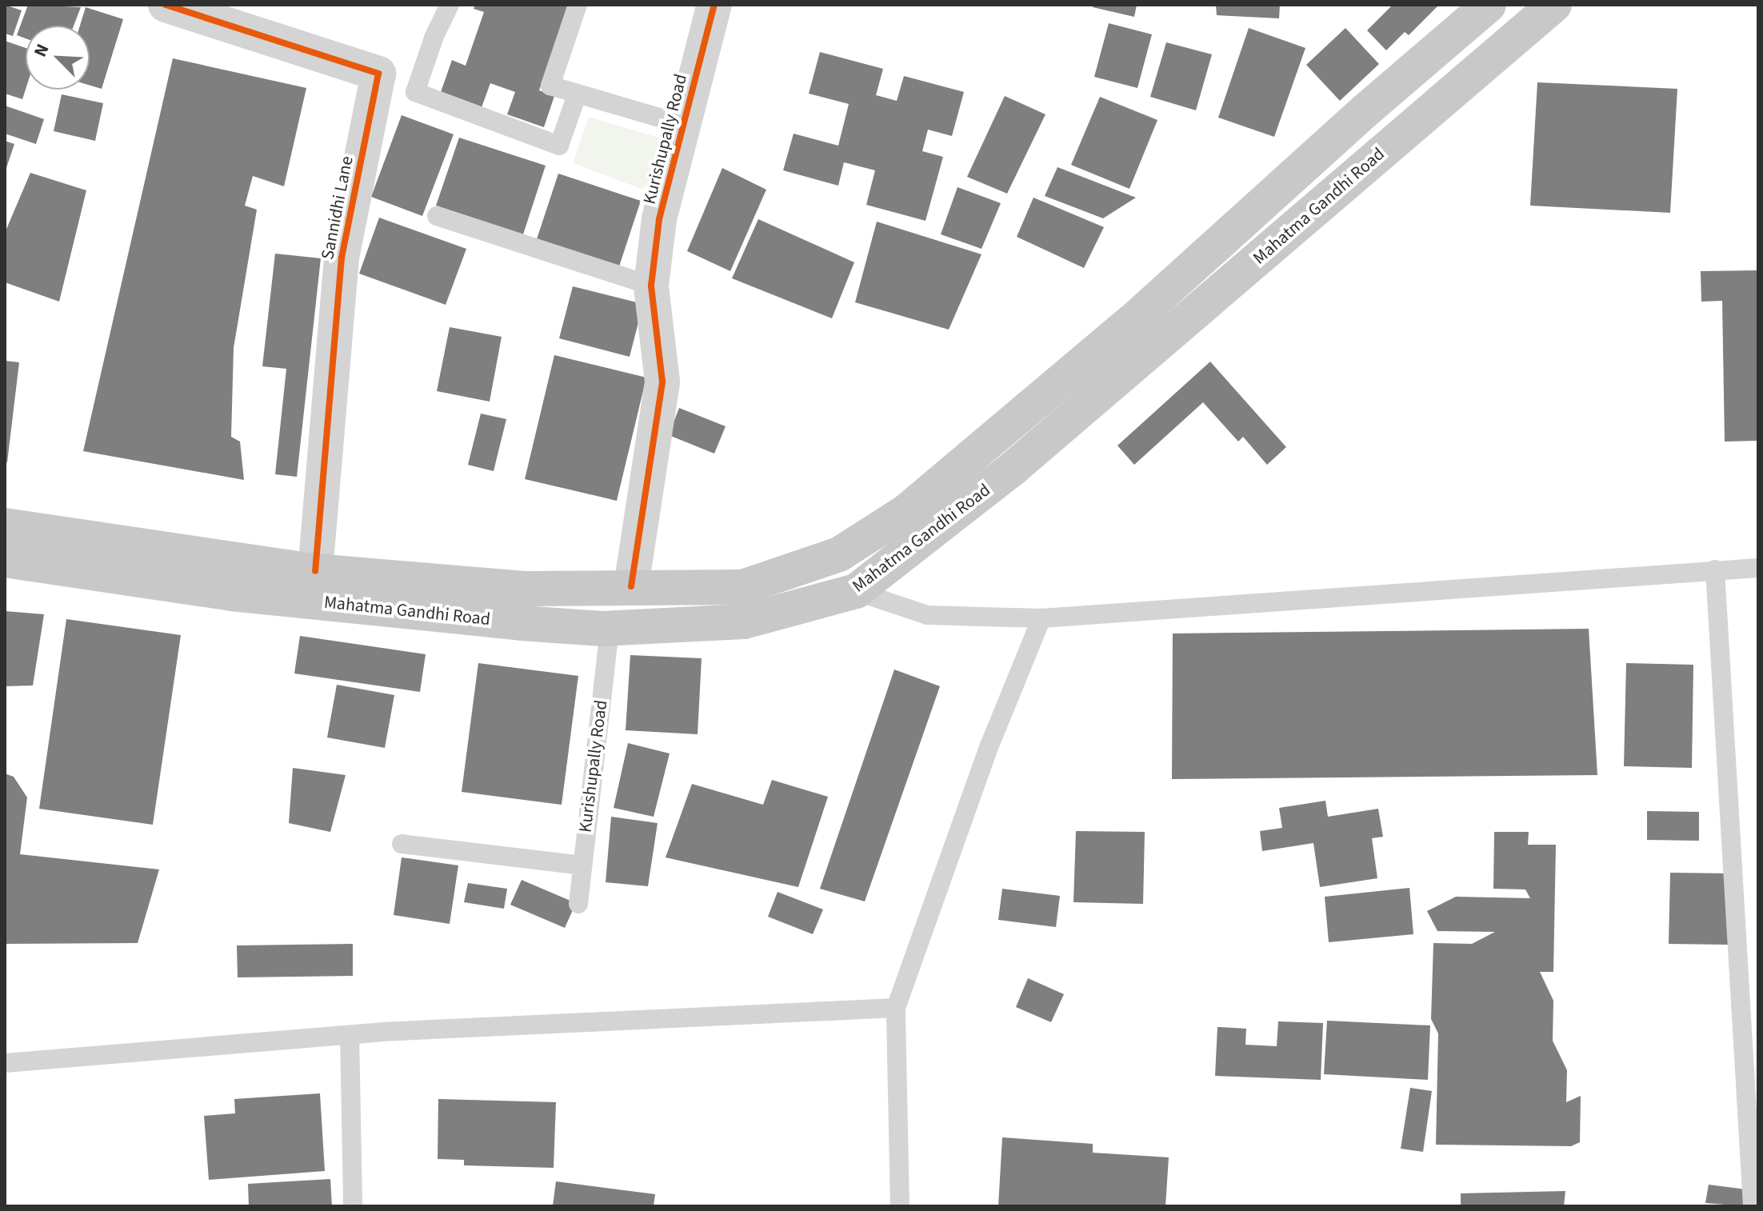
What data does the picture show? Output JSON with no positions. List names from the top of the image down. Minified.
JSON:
{"streets":{"main road":["Mahatma Gandhi Road"],"street":["Kurishupally Road","Sannidhi Lane"]},"crossings":[["Kurishupally Road","Mahatma Gandhi Road"],["Mahatma Gandhi Road","Sannidhi Lane"]],"north":"top left"}
